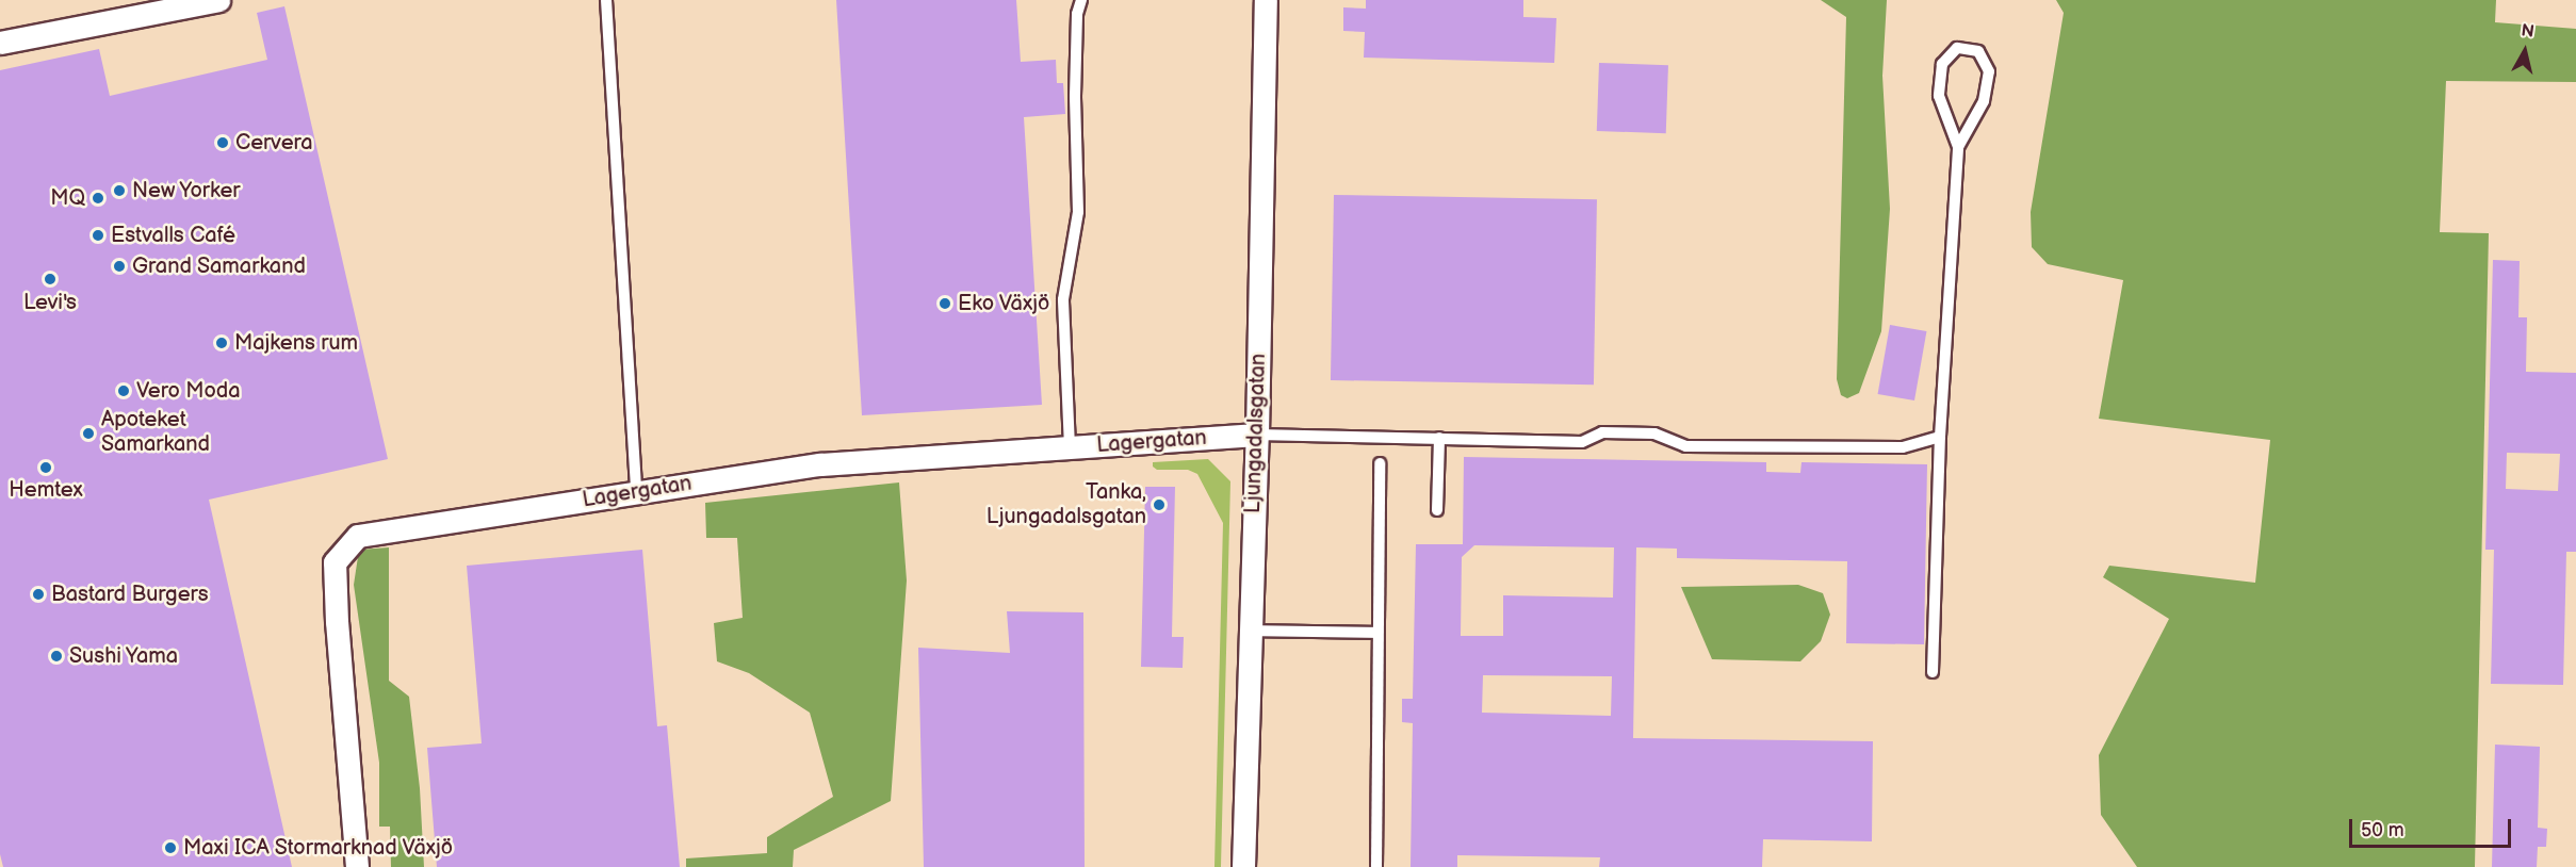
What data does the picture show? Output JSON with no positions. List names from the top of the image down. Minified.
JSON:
{"streets":{"street":["Ljungadalsgatan","Lagergatan"]},"crossings":[["Ljungadalsgatan","Lagergatan"]],"places":["Cervera","New Yorker","MQ","Estvalls Café","Grand Samarkand","Levi's","Eko Växjö","Majkens rum","Vero Moda","Apoteket Samarkand","Hemtex","Tanka, Ljungadalsgatan","Bastard Burgers","Sushi Yama","Maxi ICA Stormarknad Växjö"],"scale_bar":"50 m","north":"top"}
